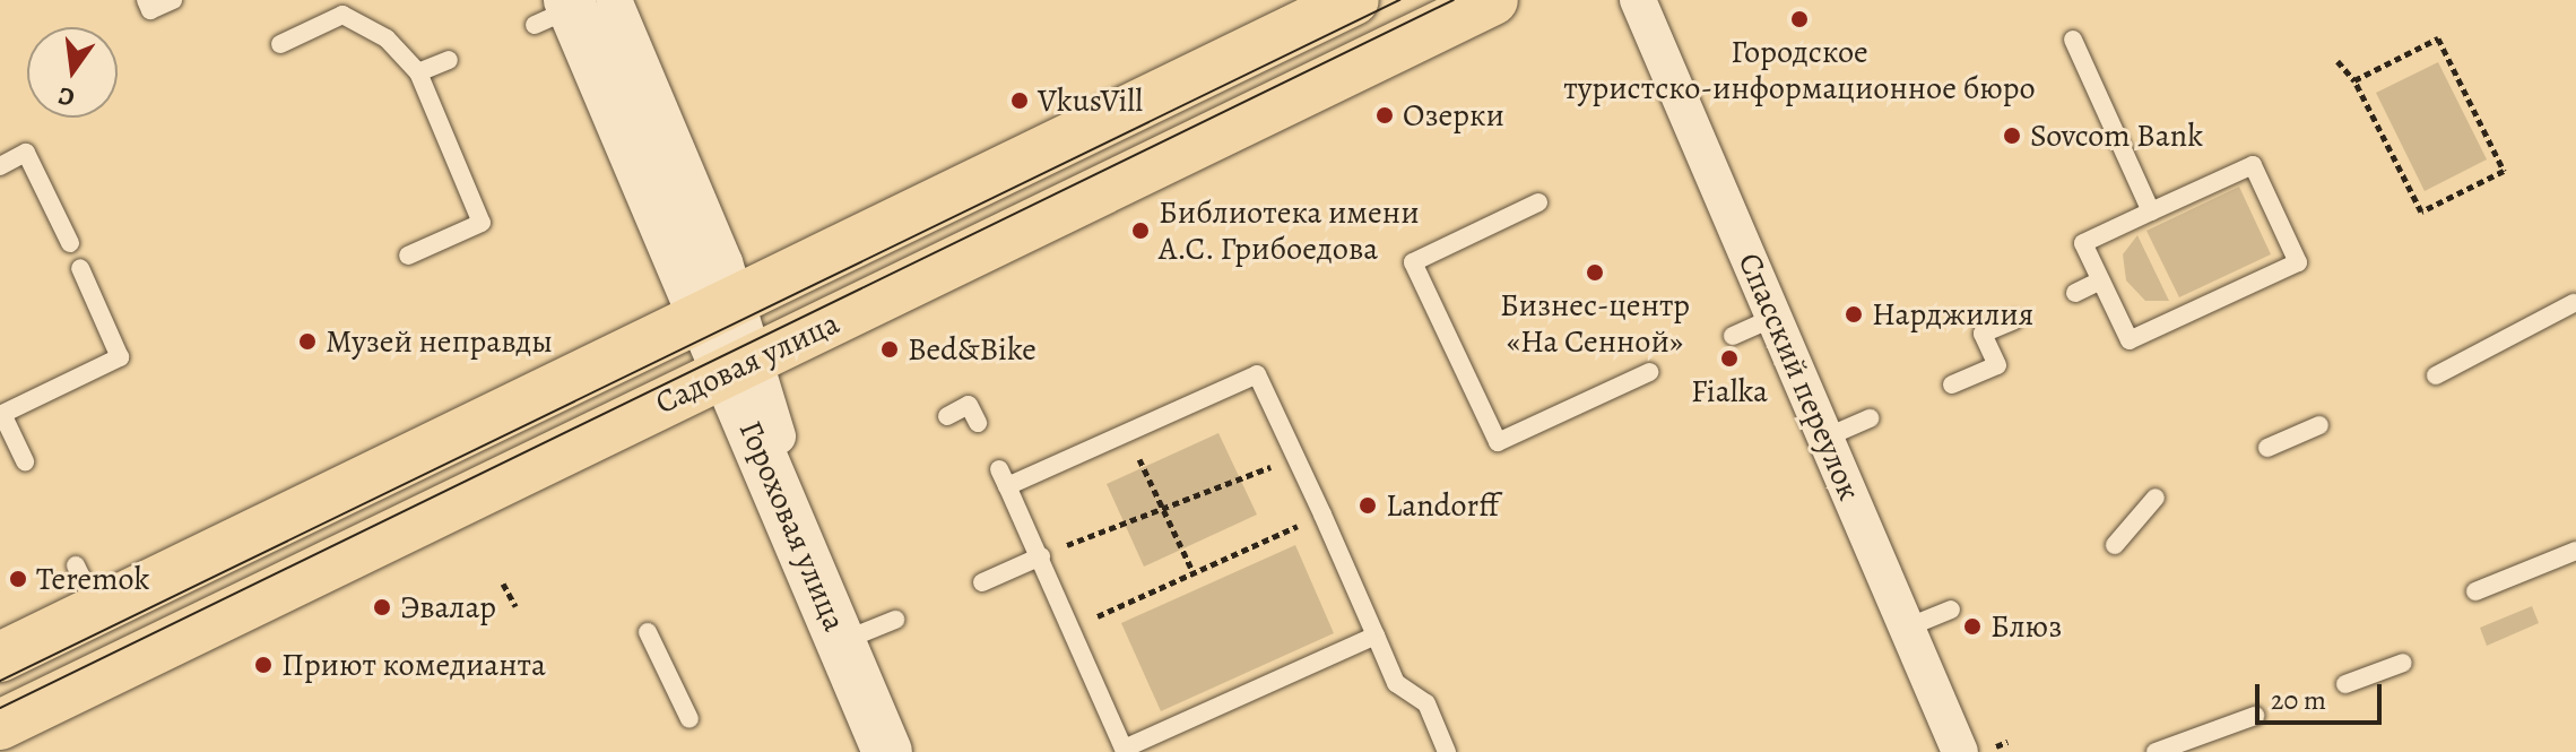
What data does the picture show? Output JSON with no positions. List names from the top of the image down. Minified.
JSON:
{"streets":{"main road":["Садовая улица"],"street":["Спасский переулок","Гороховая улица"]},"crossings":[["Садовая улица","Гороховая улица"]],"places":["Городское туристско-информационное бюро","VkusVill","Озерки","Sovcom Bank","Библиотека имени А.С. Грибоедова","Бизнес-центр «На Сенной»","Нарджилия","Музей неправды","Bed&Bike","Fialka","Landorff","Teremok","Эвалар","Блюз","Приют комедианта"],"scale_bar":"20 m","north":"bottom"}
